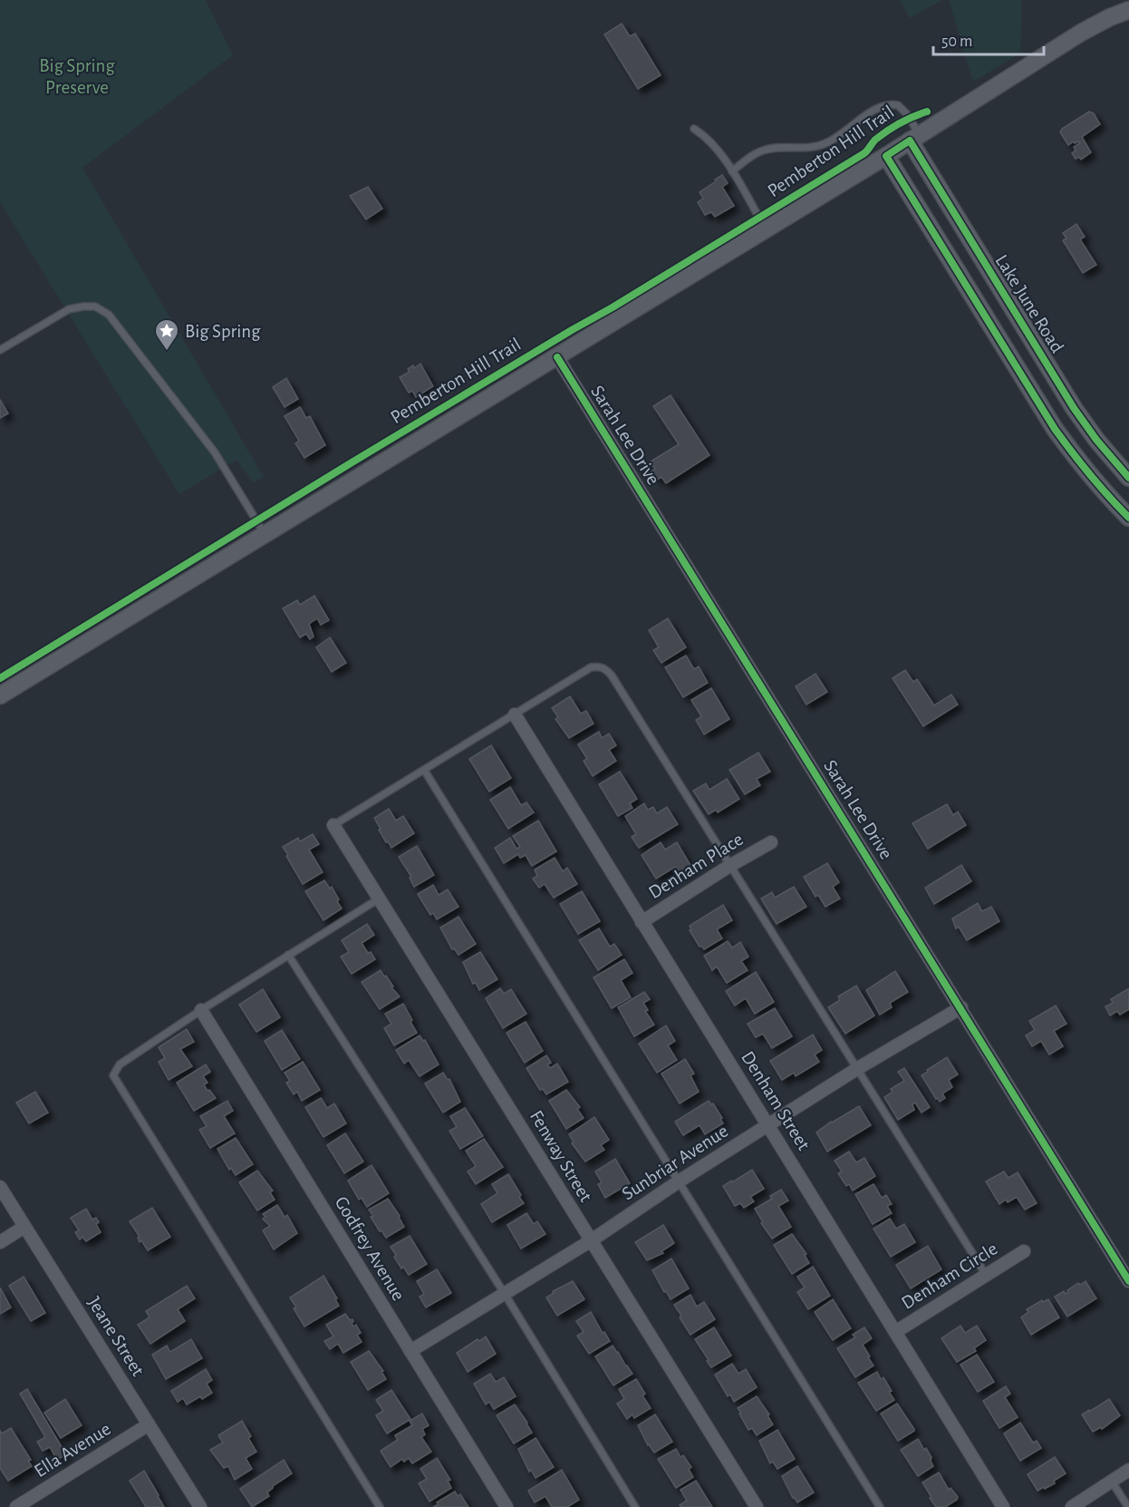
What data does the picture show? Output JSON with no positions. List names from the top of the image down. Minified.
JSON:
{"streets":{"street":["Lake June Road","Sarah Lee Drive","Denham Place","Denham Street","Fenway Street","Sunbriar Avenue","Godfrey Avenue","Denham Circle","Jeane Street","Ella Avenue"],"cycle path":["Pemberton Hill Trail"]},"crossings":[["Sarah Lee Drive","Sunbriar Avenue"],["Denham Place","Denham Street"],["Denham Street","Sunbriar Avenue"],["Denham Street","Denham Circle"],["Fenway Street","Sunbriar Avenue"],["Sunbriar Avenue","Godfrey Avenue"],["Jeane Street","Ella Avenue"]],"parks":["Big Spring Preserve"],"places":{"place":["Big Spring"]},"scale_bar":"50 m"}
